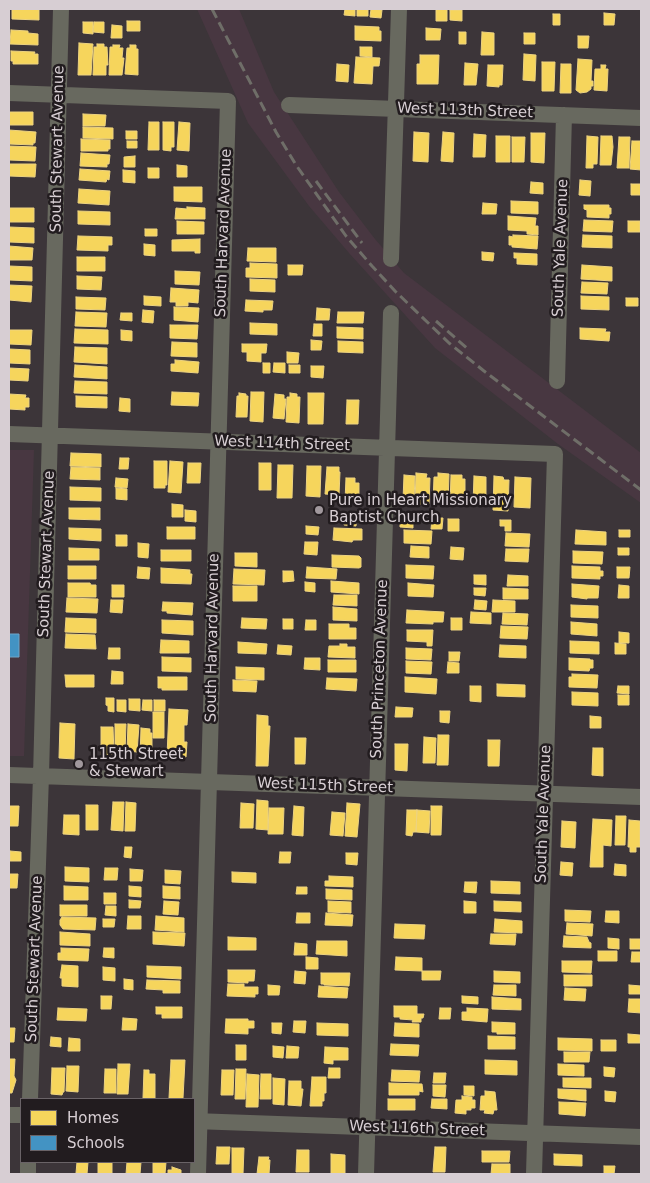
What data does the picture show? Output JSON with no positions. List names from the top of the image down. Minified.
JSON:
{"streets":{"street":["West 113th Street","South Stewart Avenue","South Harvard Avenue","South Yale Avenue","West 114th Street","South Princeton Avenue","West 115th Street","West 116th Street"]},"crossings":[["West 113th Street","South Yale Avenue"],["South Stewart Avenue","South Harvard Avenue"],["South Stewart Avenue","West 114th Street"],["South Stewart Avenue","West 115th Street"],["South Harvard Avenue","West 114th Street"],["South Harvard Avenue","West 115th Street"],["South Harvard Avenue","West 116th Street"],["South Yale Avenue","West 114th Street"],["South Yale Avenue","West 115th Street"],["South Yale Avenue","West 116th Street"],["West 114th Street","South Princeton Avenue"],["South Princeton Avenue","West 115th Street"],["South Princeton Avenue","West 116th Street"]],"places":["Pure in Heart Missionary Baptist Church","115th Street & Stewart"],"legend":["Homes","Schools"]}
